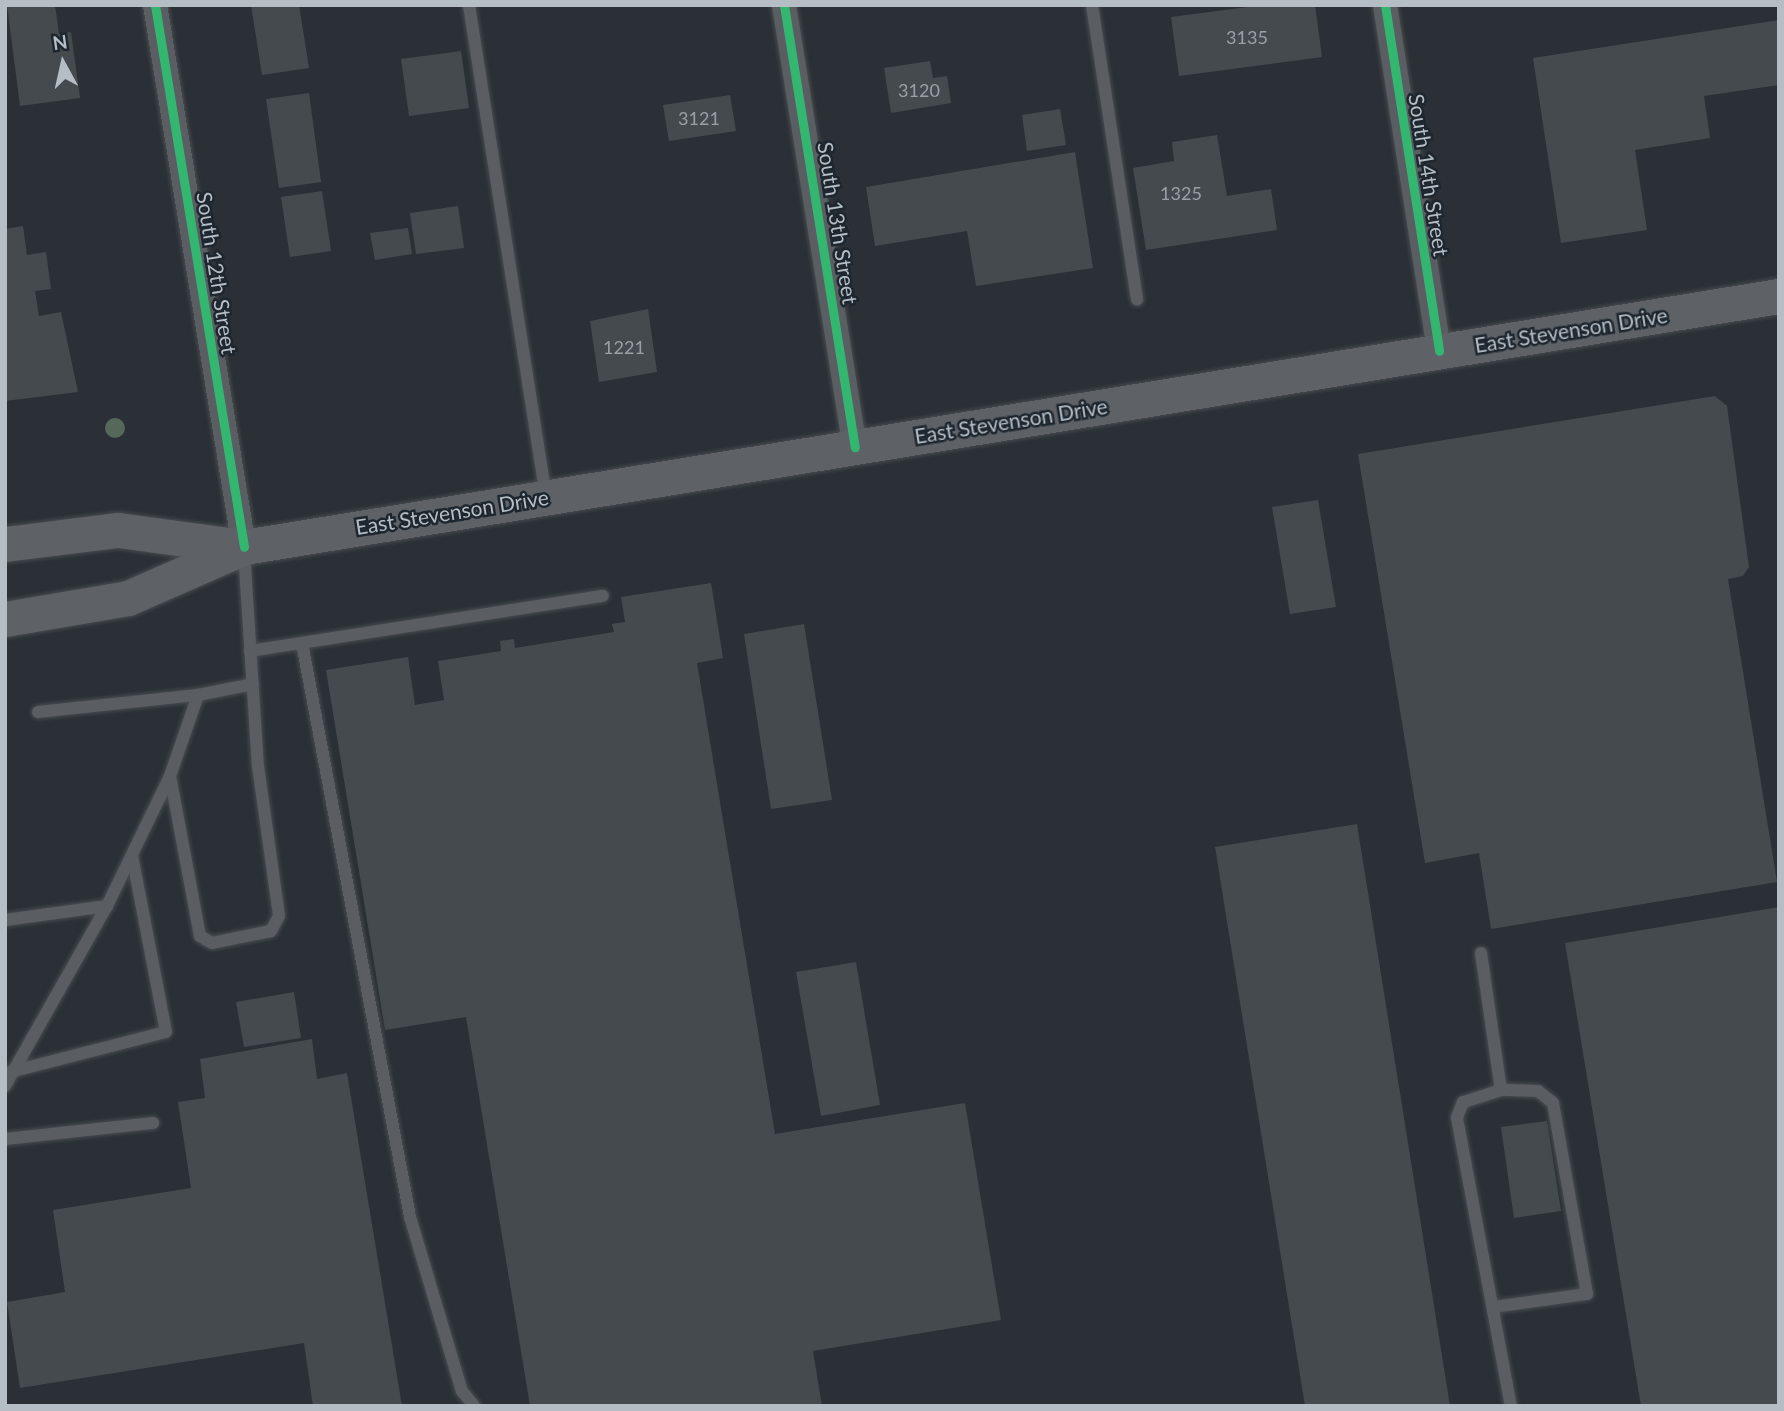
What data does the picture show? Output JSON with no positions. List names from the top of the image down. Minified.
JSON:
{"streets":{"main road":["East Stevenson Drive"],"street":["South 14th Street","South 13th Street","South 12th Street"]},"crossings":[["South 14th Street","East Stevenson Drive"],["South 13th Street","East Stevenson Drive"],["South 12th Street","East Stevenson Drive"]],"house_numbers":["3135","3120","3121","1325","1221"],"north":"top"}
